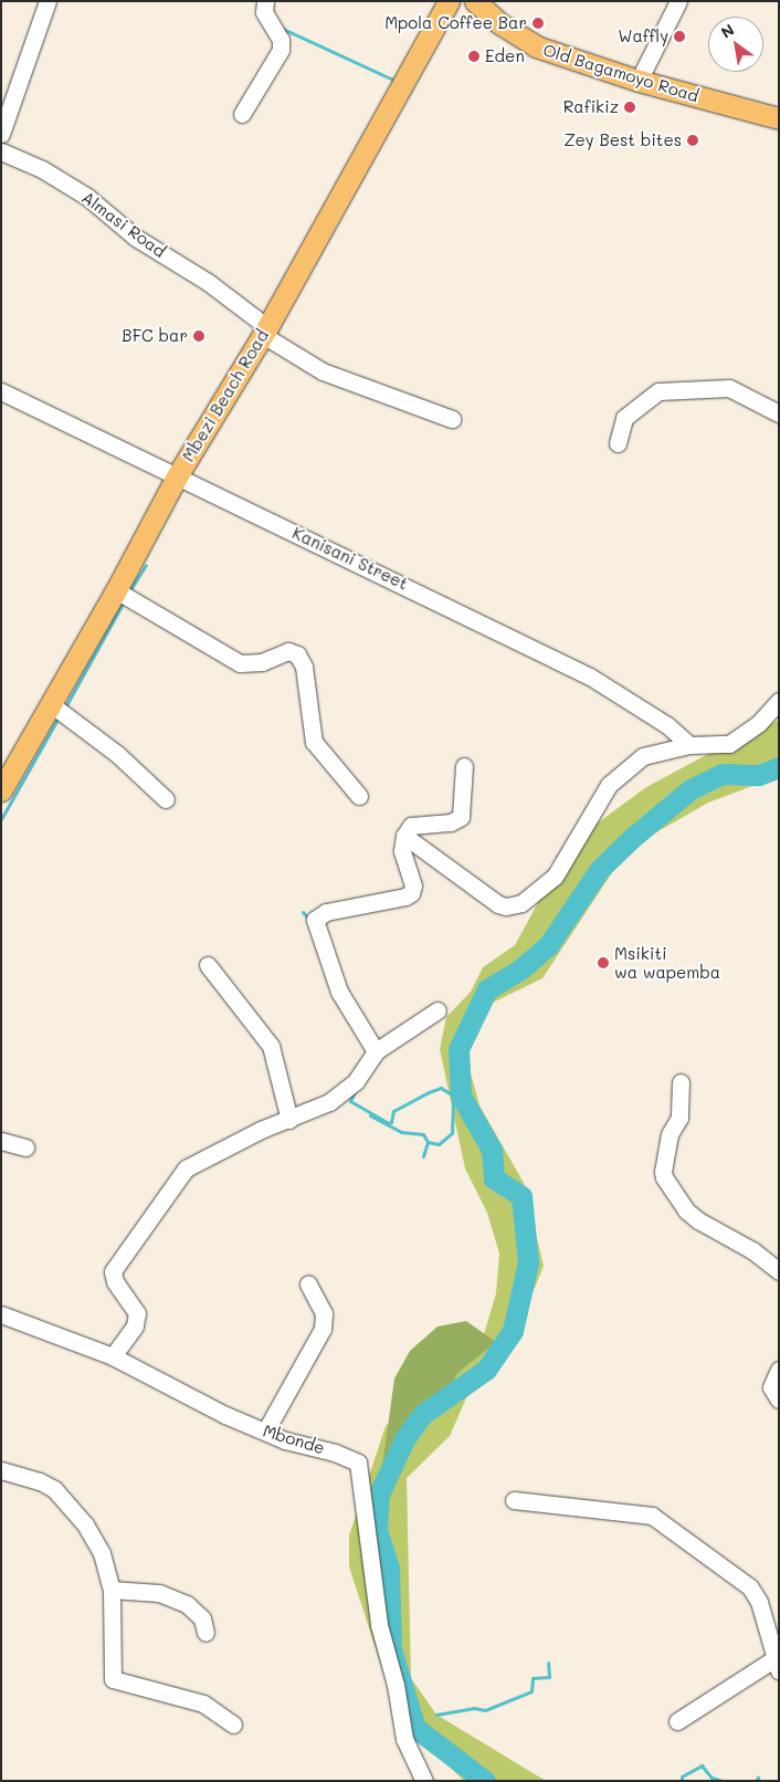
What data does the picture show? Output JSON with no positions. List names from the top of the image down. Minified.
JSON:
{"streets":{"main road":["Old Bagamoyo Road","Mbezi Beach Road"],"street":["Almasi Road","Kanisani Street","Mbonde"]},"crossings":[["Almasi Road","Mbezi Beach Road"],["Mbezi Beach Road","Kanisani Street"]],"places":["Mpola Coffee Bar","Waffly","Eden","Rafikiz","Zey Best bites","BFC bar","Msikiti wa wapemba"],"north":"top left"}
